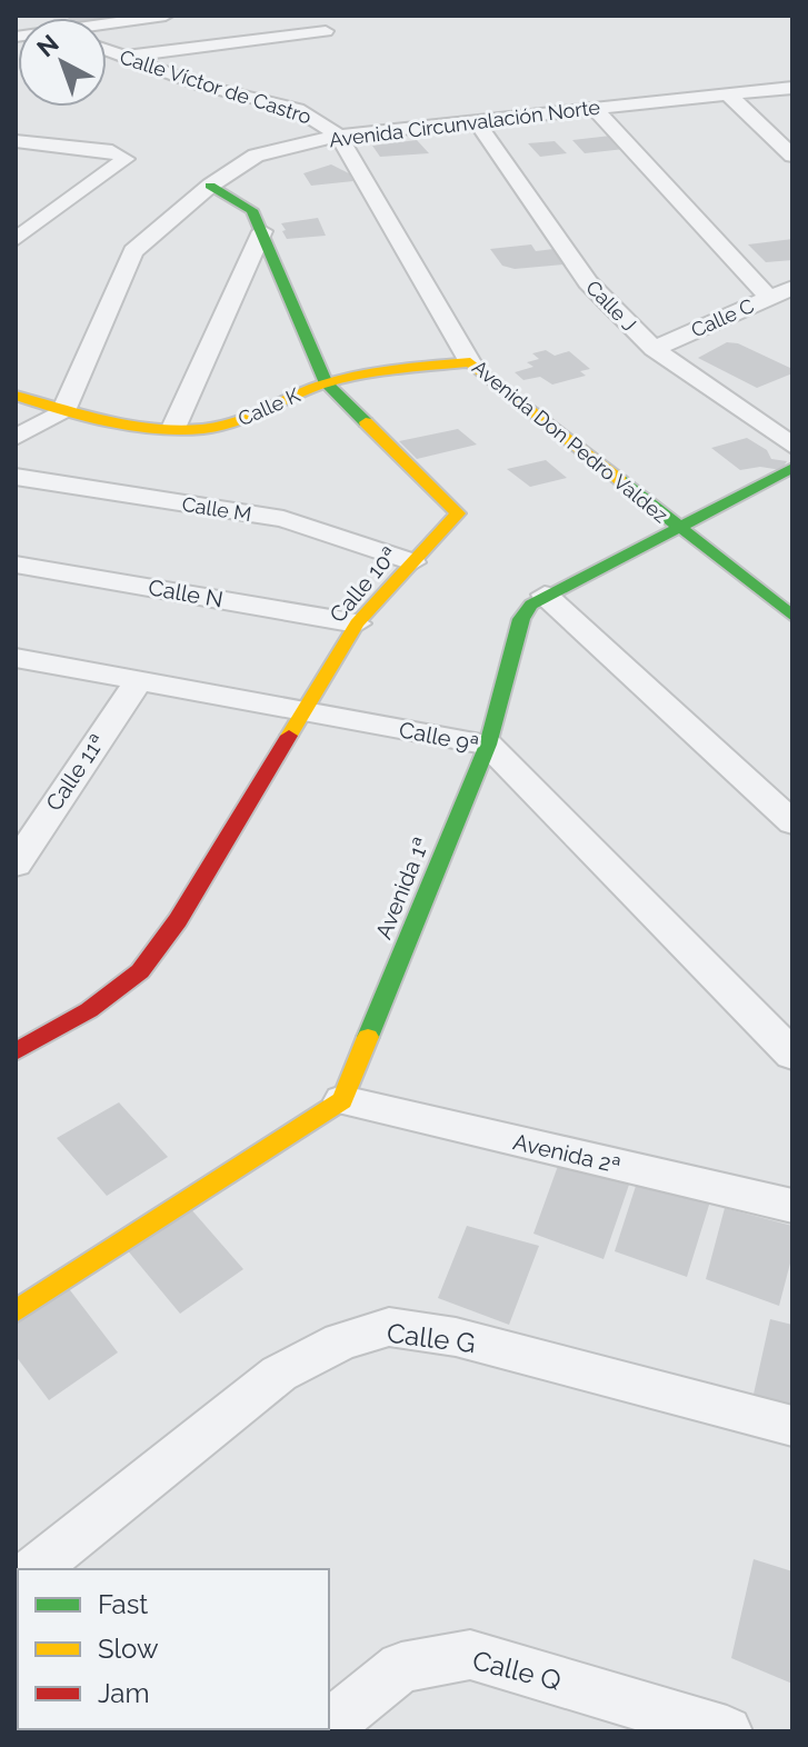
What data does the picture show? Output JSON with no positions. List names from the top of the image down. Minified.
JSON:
{"streets":{"street":["Calle Víctor de Castro","Avenida Circunvalación Norte","Calle J","Calle C","Calle K","Avenida Don Pedro Valdez","Calle M","Calle 10ª","Calle N","Calle 9ª","Calle 11ª","Avenida 1ª","Avenida 2ª","Calle G","Calle Q"]},"crossings":[["Calle Víctor de Castro","Avenida Circunvalación Norte"],["Calle Víctor de Castro","Avenida Don Pedro Valdez"],["Avenida Circunvalación Norte","Calle J"],["Avenida Circunvalación Norte","Calle K"],["Avenida Circunvalación Norte","Avenida Don Pedro Valdez"],["Avenida Circunvalación Norte","Calle 10ª"],["Calle J","Calle C"],["Calle K","Avenida Don Pedro Valdez"],["Calle K","Calle 10ª"],["Avenida Don Pedro Valdez","Avenida 1ª"],["Calle M","Calle 10ª"],["Calle 10ª","Calle N"],["Calle 10ª","Calle 9ª"],["Calle 9ª","Calle 11ª"],["Calle 9ª","Avenida 1ª"],["Avenida 1ª","Avenida 2ª"]],"legend":["Fast","Slow","Jam"],"north":"top left"}
